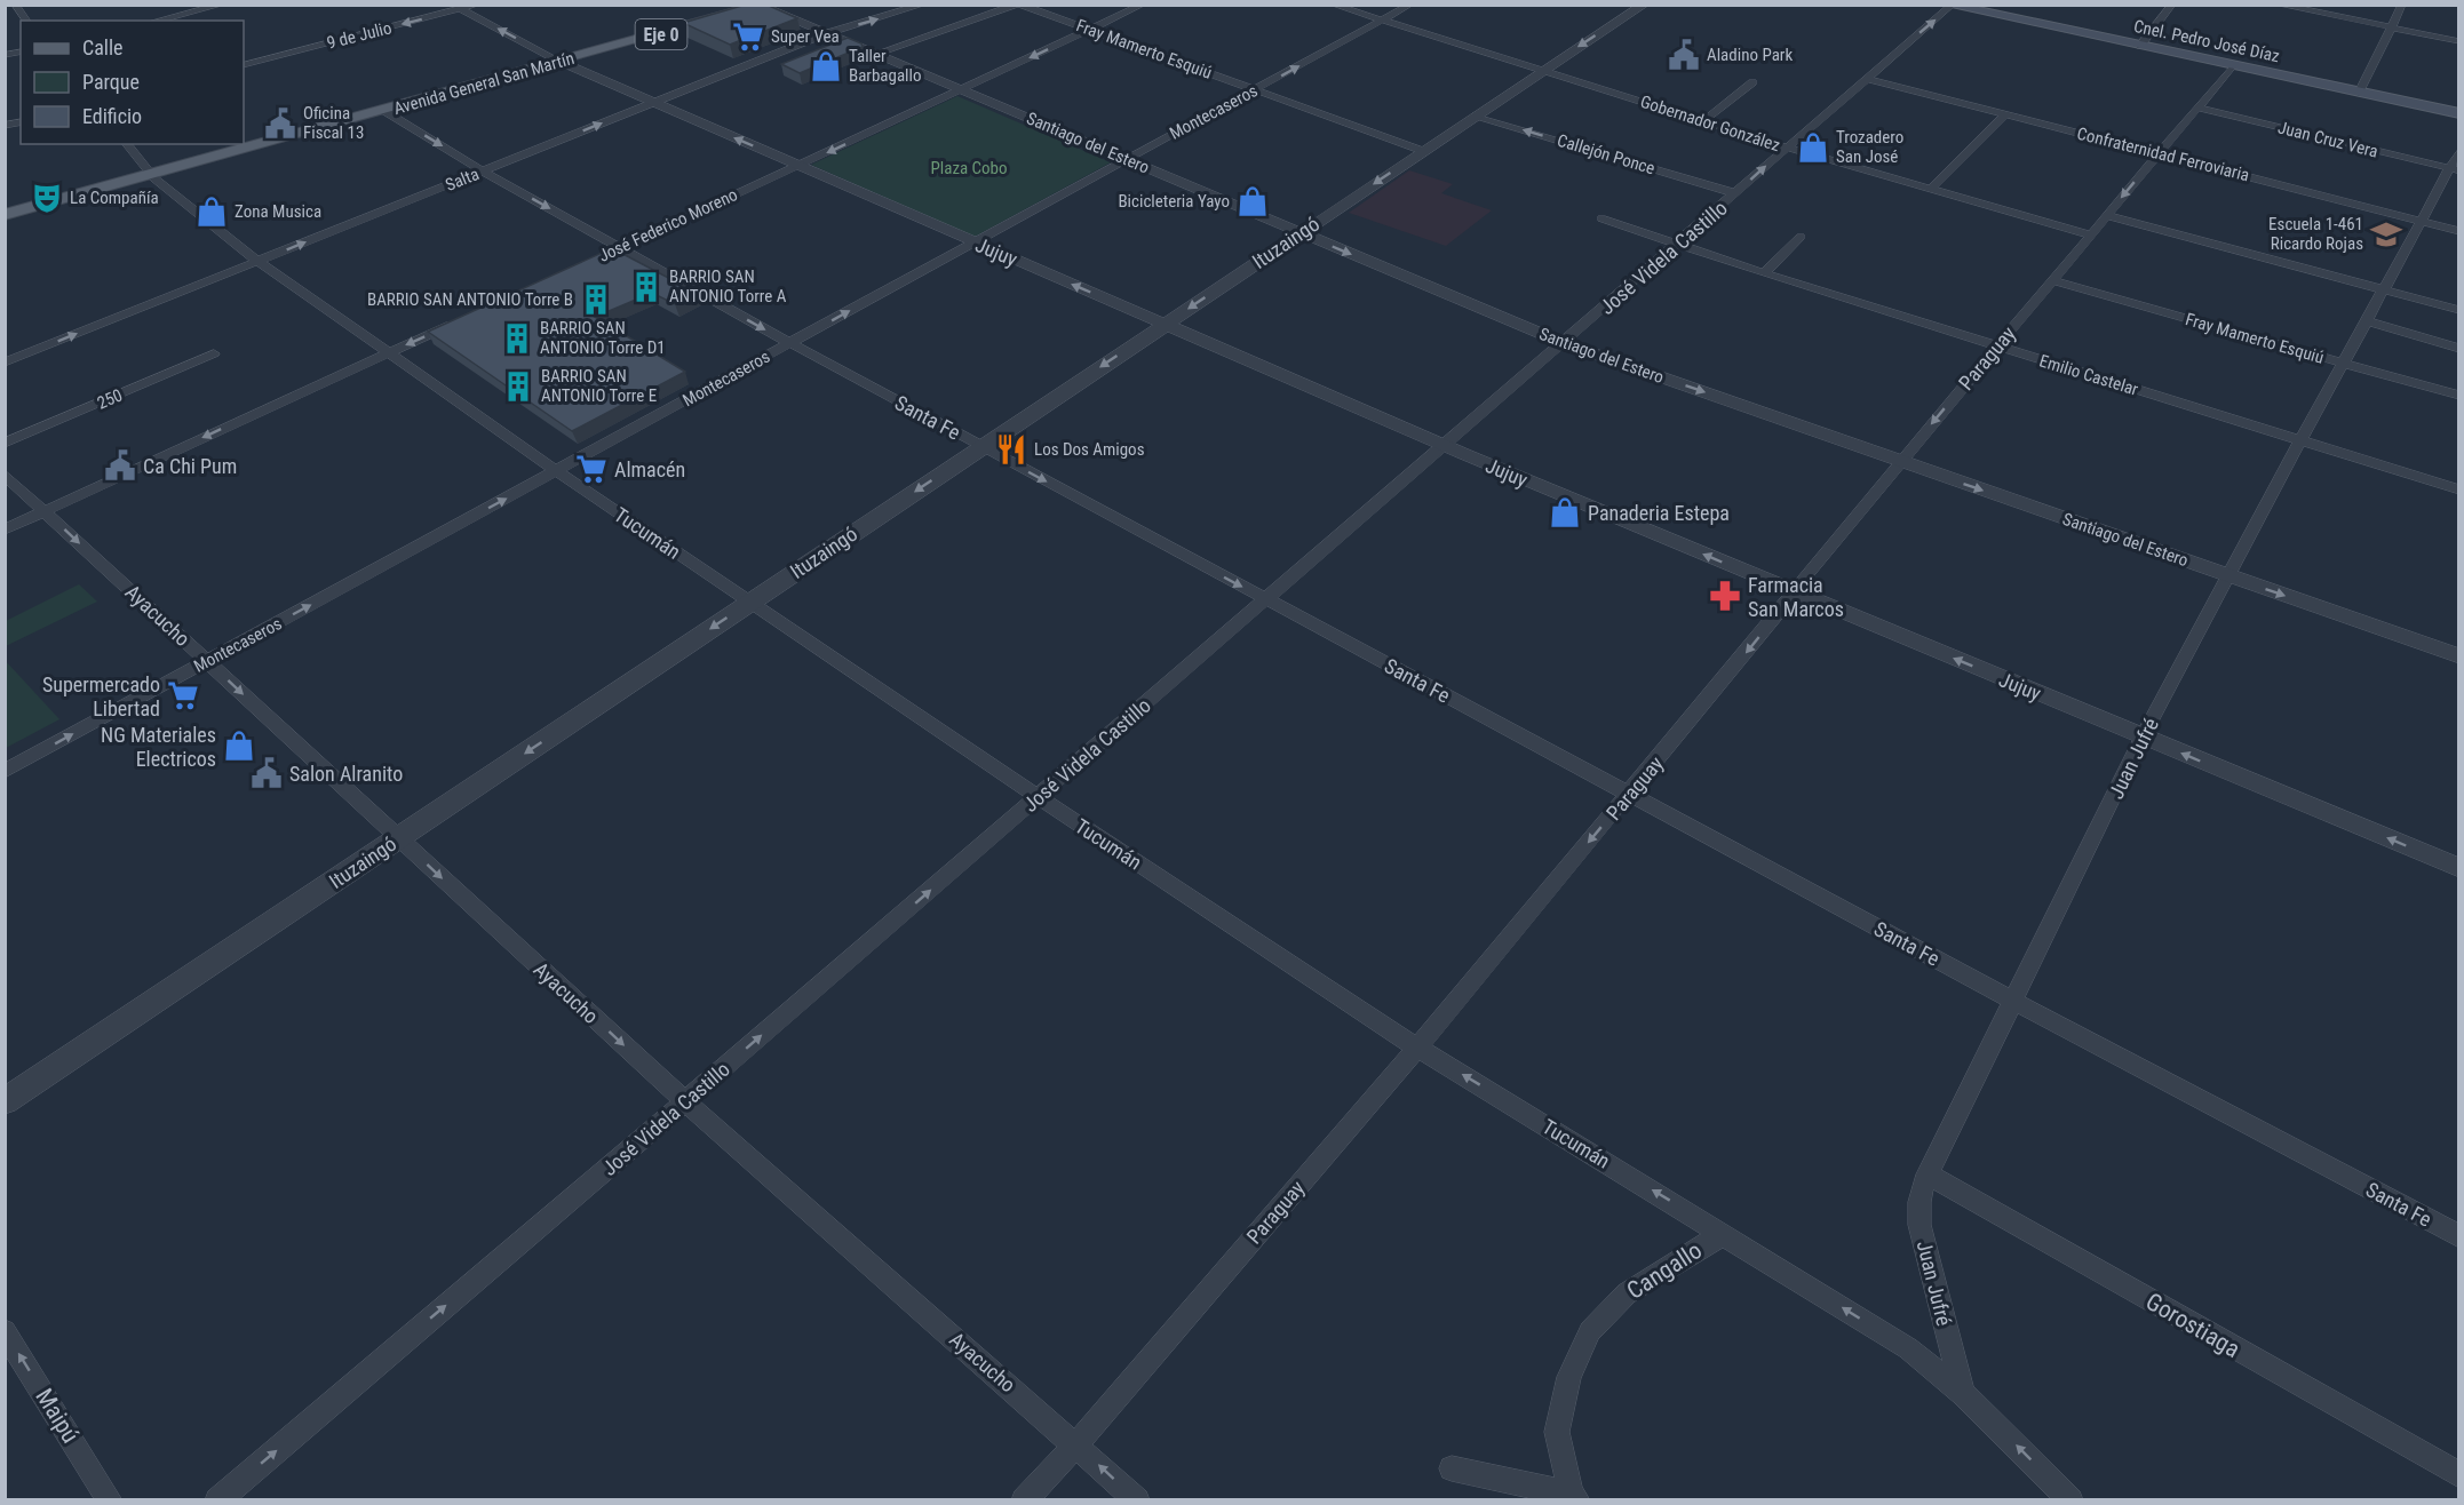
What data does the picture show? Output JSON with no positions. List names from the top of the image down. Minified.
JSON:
{"streets":{"main road":["Eje 0","Cnel. Pedro José Díaz","Avenida General San Martín"],"street":["9 de Julio","Fray Mamerto Esquiú","Montecaseros","Gobernador González","Juan Cruz Vera","Santiago del Estero","Callejón Ponce","Confraternidad Ferroviaria","Salta","José Federico Moreno","Ituzaingó","Jujuy","José Videla Castillo","Paraguay","Emilio Castelar","250","Santa Fe","Tucumán","Ayacucho","Juan Jufré","Cangallo","Gorostiaga","Maipú"]},"crossings":[["Cnel. Pedro José Díaz","José Videla Castillo"],["Cnel. Pedro José Díaz","Paraguay"],["Fray Mamerto Esquiú","Montecaseros"],["Fray Mamerto Esquiú","José Federico Moreno"],["Fray Mamerto Esquiú","Ituzaingó"],["Fray Mamerto Esquiú","Paraguay"],["Fray Mamerto Esquiú","Juan Jufré"],["Avenida General San Martín","Santiago del Estero"],["Avenida General San Martín","Jujuy"],["Avenida General San Martín","Santa Fe"],["Avenida General San Martín","Tucumán"],["Montecaseros","Gobernador González"],["Montecaseros","Santiago del Estero"],["Montecaseros","Jujuy"],["Montecaseros","Santa Fe"],["Montecaseros","Tucumán"],["Montecaseros","Ayacucho"],["Gobernador González","Ituzaingó"],["Gobernador González","José Videla Castillo"],["Gobernador González","Paraguay"],["Juan Cruz Vera","Paraguay"],["Juan Cruz Vera","Juan Jufré"],["Santiago del Estero","Salta"],["Santiago del Estero","José Federico Moreno"],["Santiago del Estero","Ituzaingó"],["Santiago del Estero","José Videla Castillo"],["Santiago del Estero","Paraguay"],["Santiago del Estero","Juan Jufré"],["Callejón Ponce","Ituzaingó"],["Callejón Ponce","José Videla Castillo"],["Confraternidad Ferroviaria","José Videla Castillo"],["Confraternidad Ferroviaria","Paraguay"],["Confraternidad Ferroviaria","Juan Jufré"],["Salta","Jujuy"],["Salta","Santa Fe"],["Salta","Tucumán"],["José Federico Moreno","Jujuy"],["José Federico Moreno","Santa Fe"],["Ituzaingó","Jujuy"],["Ituzaingó","Santa Fe"],["Ituzaingó","Tucumán"],["Ituzaingó","Ayacucho"],["Jujuy","José Videla Castillo"],["Jujuy","Paraguay"],["Jujuy","Juan Jufré"],["José Videla Castillo","Emilio Castelar"],["José Videla Castillo","Santa Fe"],["José Videla Castillo","Tucumán"],["José Videla Castillo","Ayacucho"],["Paraguay","Emilio Castelar"],["Paraguay","Santa Fe"],["Paraguay","Tucumán"],["Paraguay","Ayacucho"],["Emilio Castelar","Juan Jufré"],["Santa Fe","Juan Jufré"],["Tucumán","Juan Jufré"],["Tucumán","Cangallo"],["Juan Jufré","Gorostiaga"]],"one_way":["9 de Julio","Montecaseros","Santiago del Estero","Callejón Ponce","Ituzaingó","Jujuy","José Videla Castillo","Paraguay","Ayacucho","Maipú"],"parks":["Plaza Cobo"],"places":{"supermarket":["Super Vea","Almacén","Supermercado Libertad"],"public building":["Aladino Park","Oficina Fiscal 13","Ca Chi Pum","Salon Alranito"],"shop":["Taller Barbagallo","Trozadero San José","Bicicleteria Yayo","Zona Musica","Panaderia Estepa","NG Materiales Electricos"],"theatre":["La Compañía"],"school or university":["Escuela 1-461 Ricardo Rojas"],"building":["BARRIO SAN ANTONIO Torre A","BARRIO SAN ANTONIO Torre B","BARRIO SAN ANTONIO Torre D1","BARRIO SAN ANTONIO Torre E"],"restaurant":["Los Dos Amigos"],"pharmacy":["Farmacia San Marcos"]},"legend":["Calle","Parque","Edificio"]}
